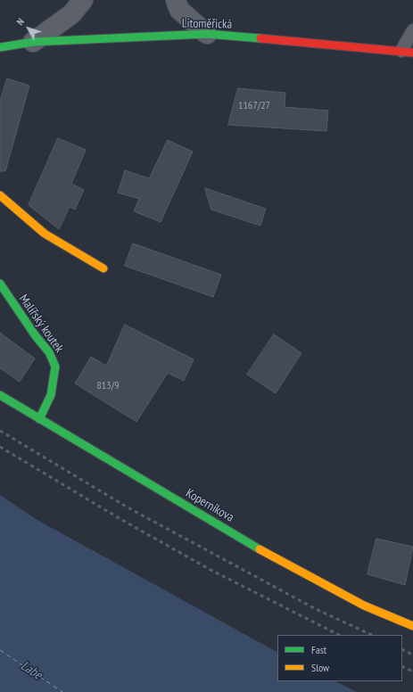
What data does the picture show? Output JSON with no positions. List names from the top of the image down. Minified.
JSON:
{"streets":{"street":["Litoměřická","Malířský koutek","Koperníkova"]},"crossings":[["Malířský koutek","Koperníkova"]],"water":["Labe"],"house_numbers":["1167/27","813/9"],"legend":["Fast","Slow"],"north":"top left"}
